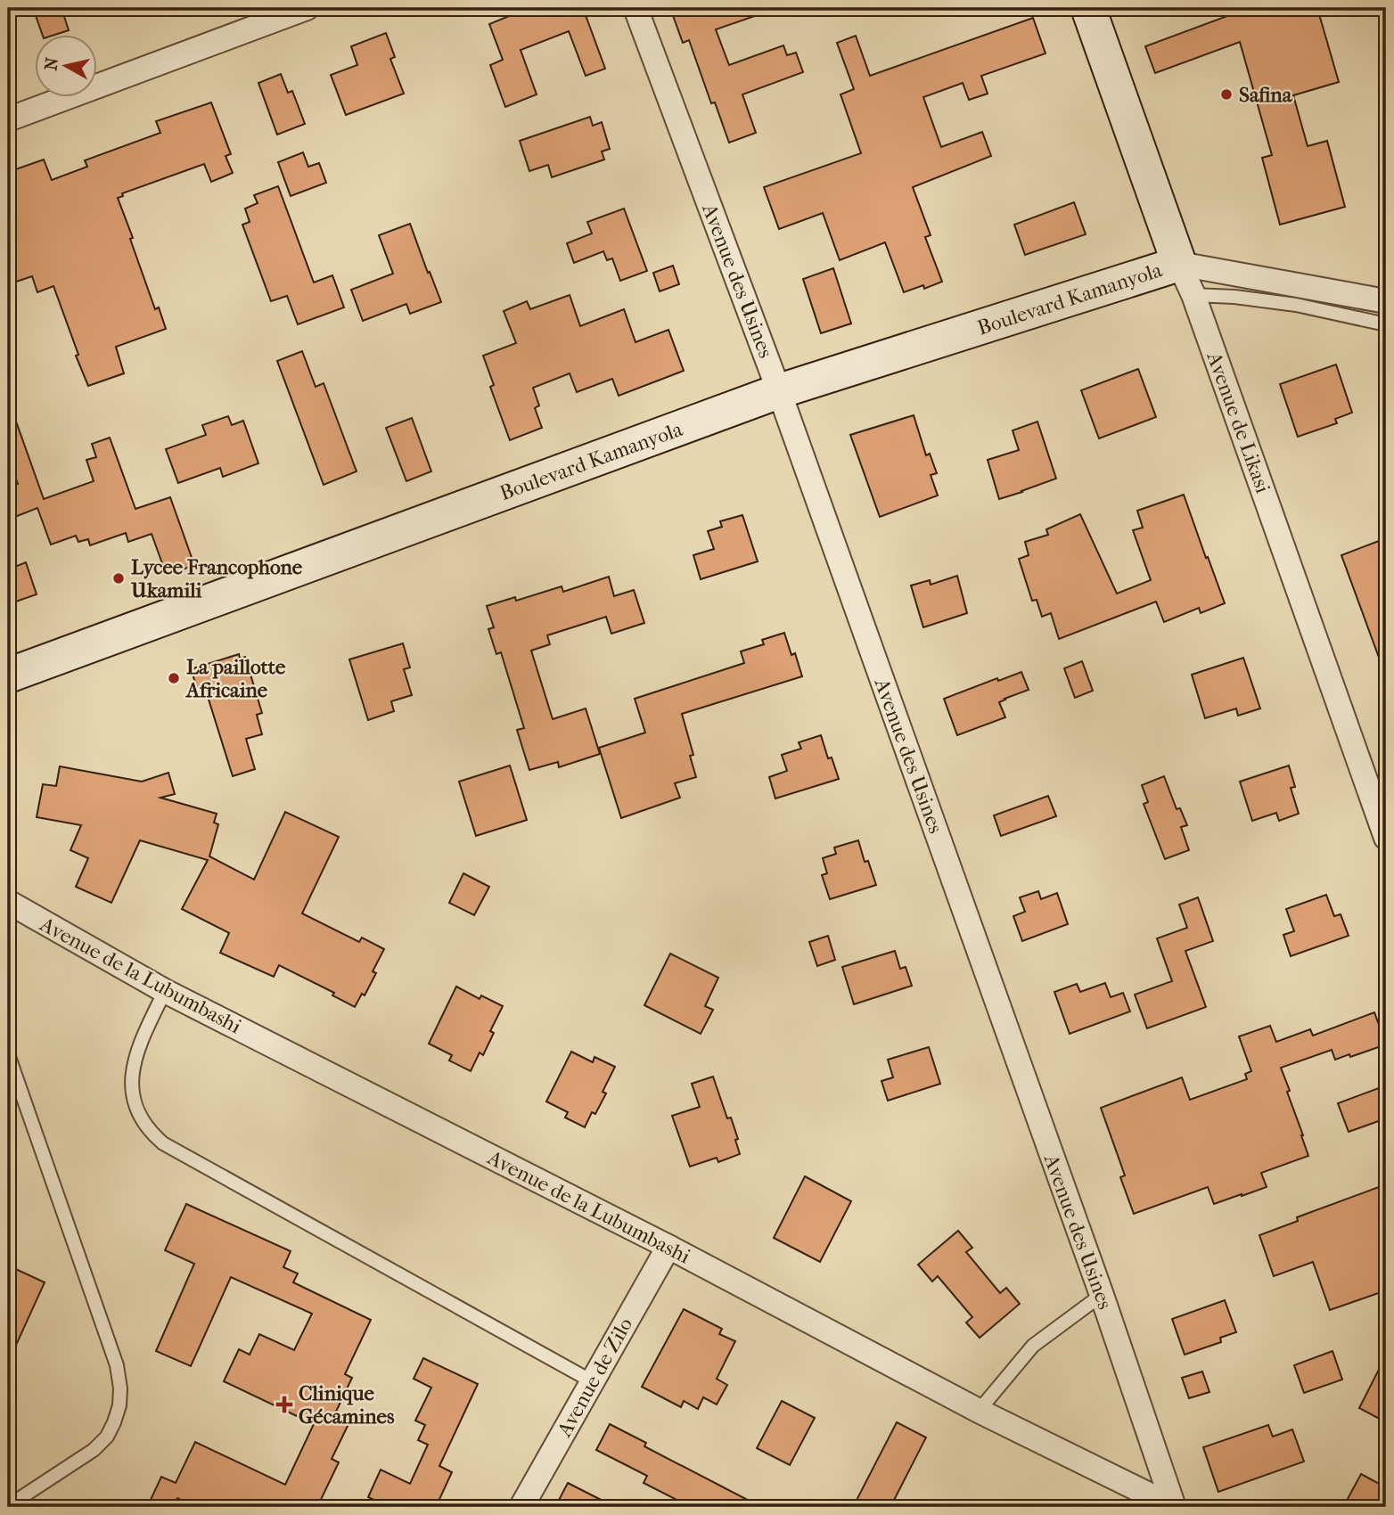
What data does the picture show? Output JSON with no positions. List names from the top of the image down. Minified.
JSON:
{"streets":{"main road":["Boulevard Kamanyola","Avenue de Likasi"],"street":["Avenue des Usines","Avenue de la Lubumbashi","Avenue de Zilo"]},"crossings":[["Avenue des Usines","Boulevard Kamanyola"],["Avenue des Usines","Avenue de la Lubumbashi"],["Boulevard Kamanyola","Avenue de Likasi"],["Avenue de la Lubumbashi","Avenue de Zilo"]],"places":{"other":["Safina","Lycee Francophone Ukamili","La paillotte Africaine"],"health":["Clinique Gécamines"]},"north":"left"}
